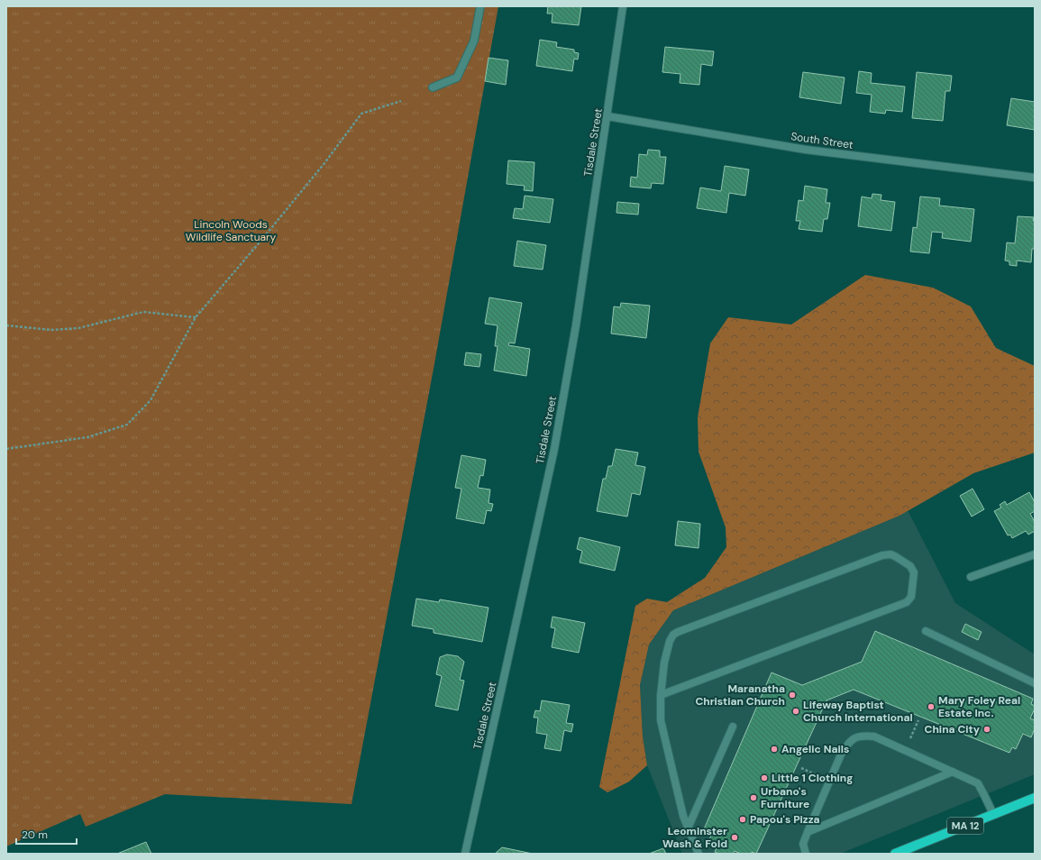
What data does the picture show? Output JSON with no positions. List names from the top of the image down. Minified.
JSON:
{"streets":{"main road":["MA 12"],"street":["South Street","Tisdale Street"]},"crossings":[["South Street","Tisdale Street"]],"parks":["Lincoln Woods Wildlife Sanctuary"],"places":["Maranatha Christian Church","Mary Foley Real Estate Inc.","Lifeway Baptist Church International","China City","Angelic Nails","Little 1 Clothing","Urbano's Furniture","Papou's Pizza","Leominster Wash & Fold"],"scale_bar":"20 m"}
